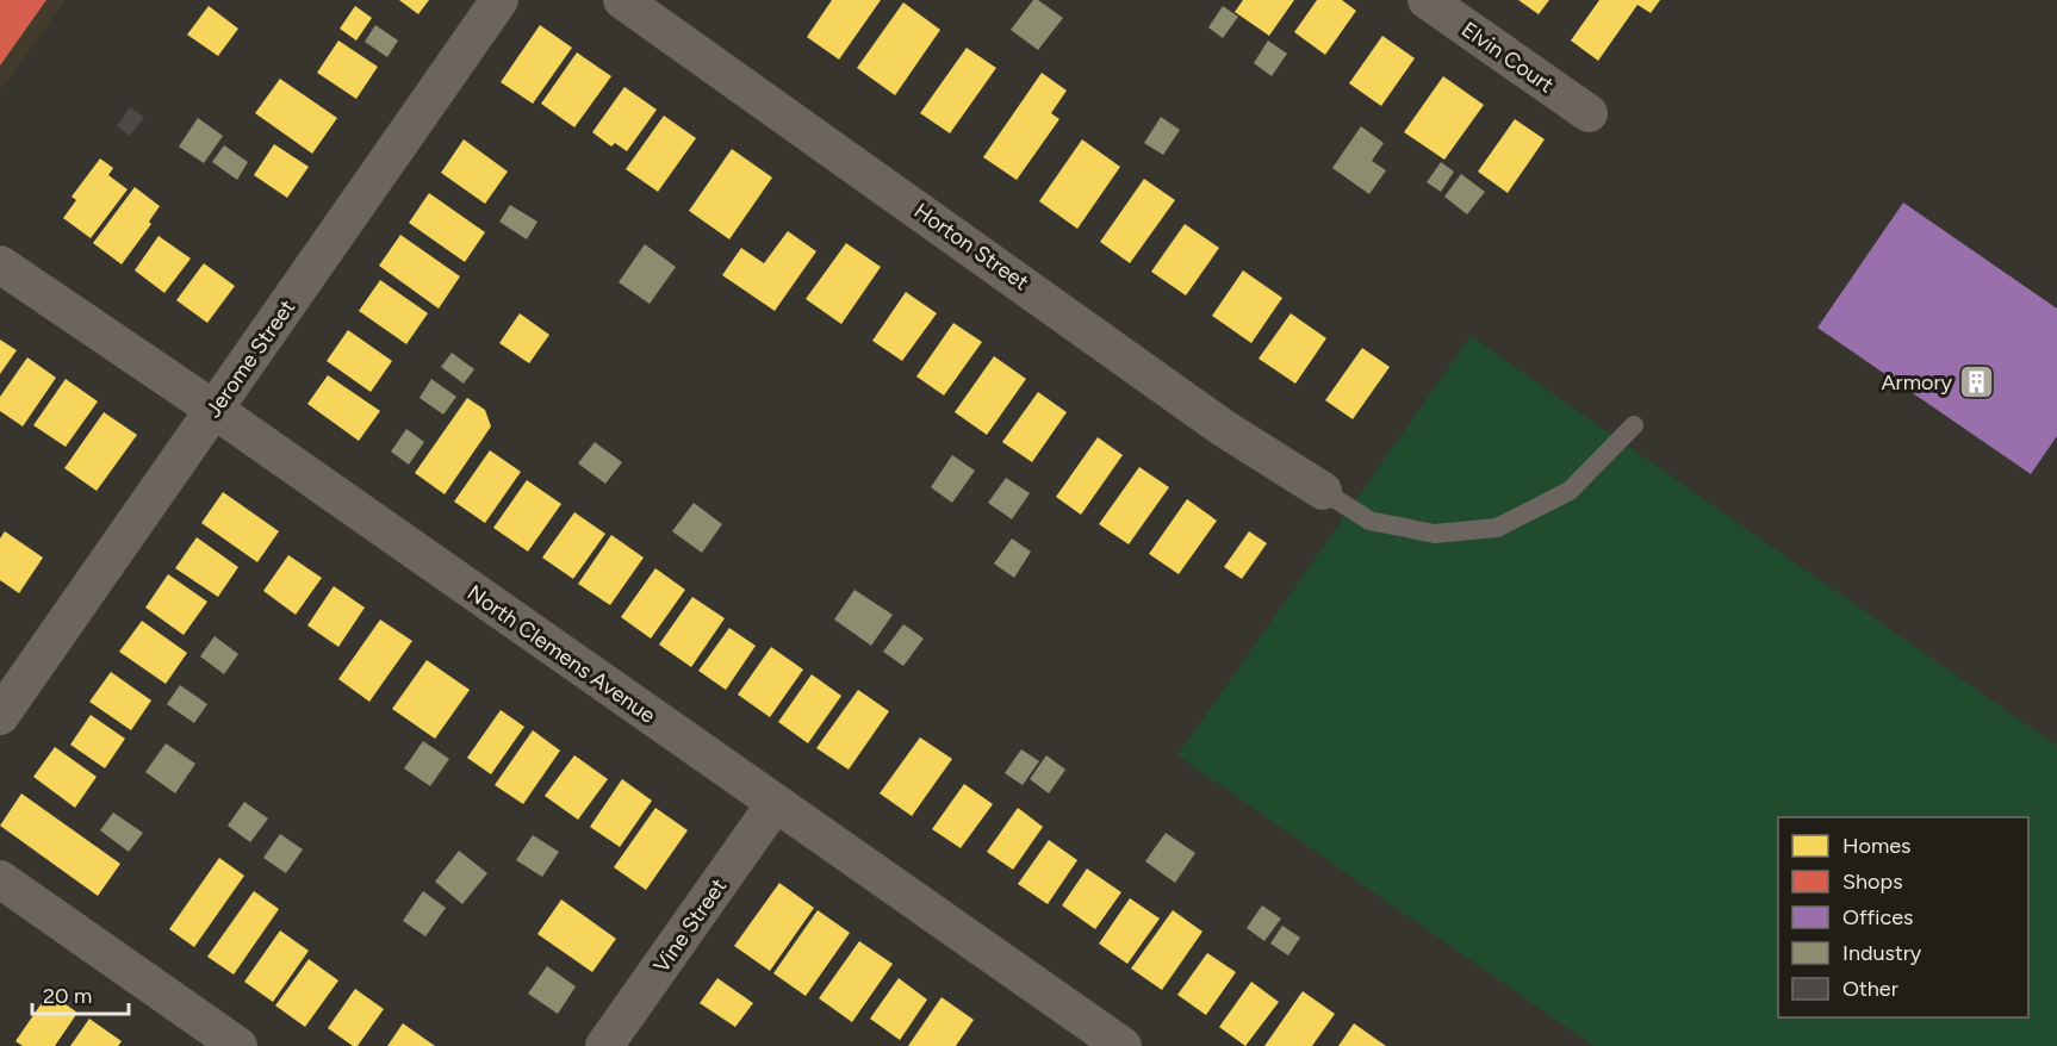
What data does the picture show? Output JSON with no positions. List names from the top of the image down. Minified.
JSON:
{"streets":{"street":["Elvin Court","Horton Street","Jerome Street","North Clemens Avenue","Vine Street"]},"crossings":[["Jerome Street","North Clemens Avenue"],["North Clemens Avenue","Vine Street"]],"places":{"building":["Armory"]},"legend":["Homes","Shops","Offices","Industry","Other"],"scale_bar":"20 m"}
